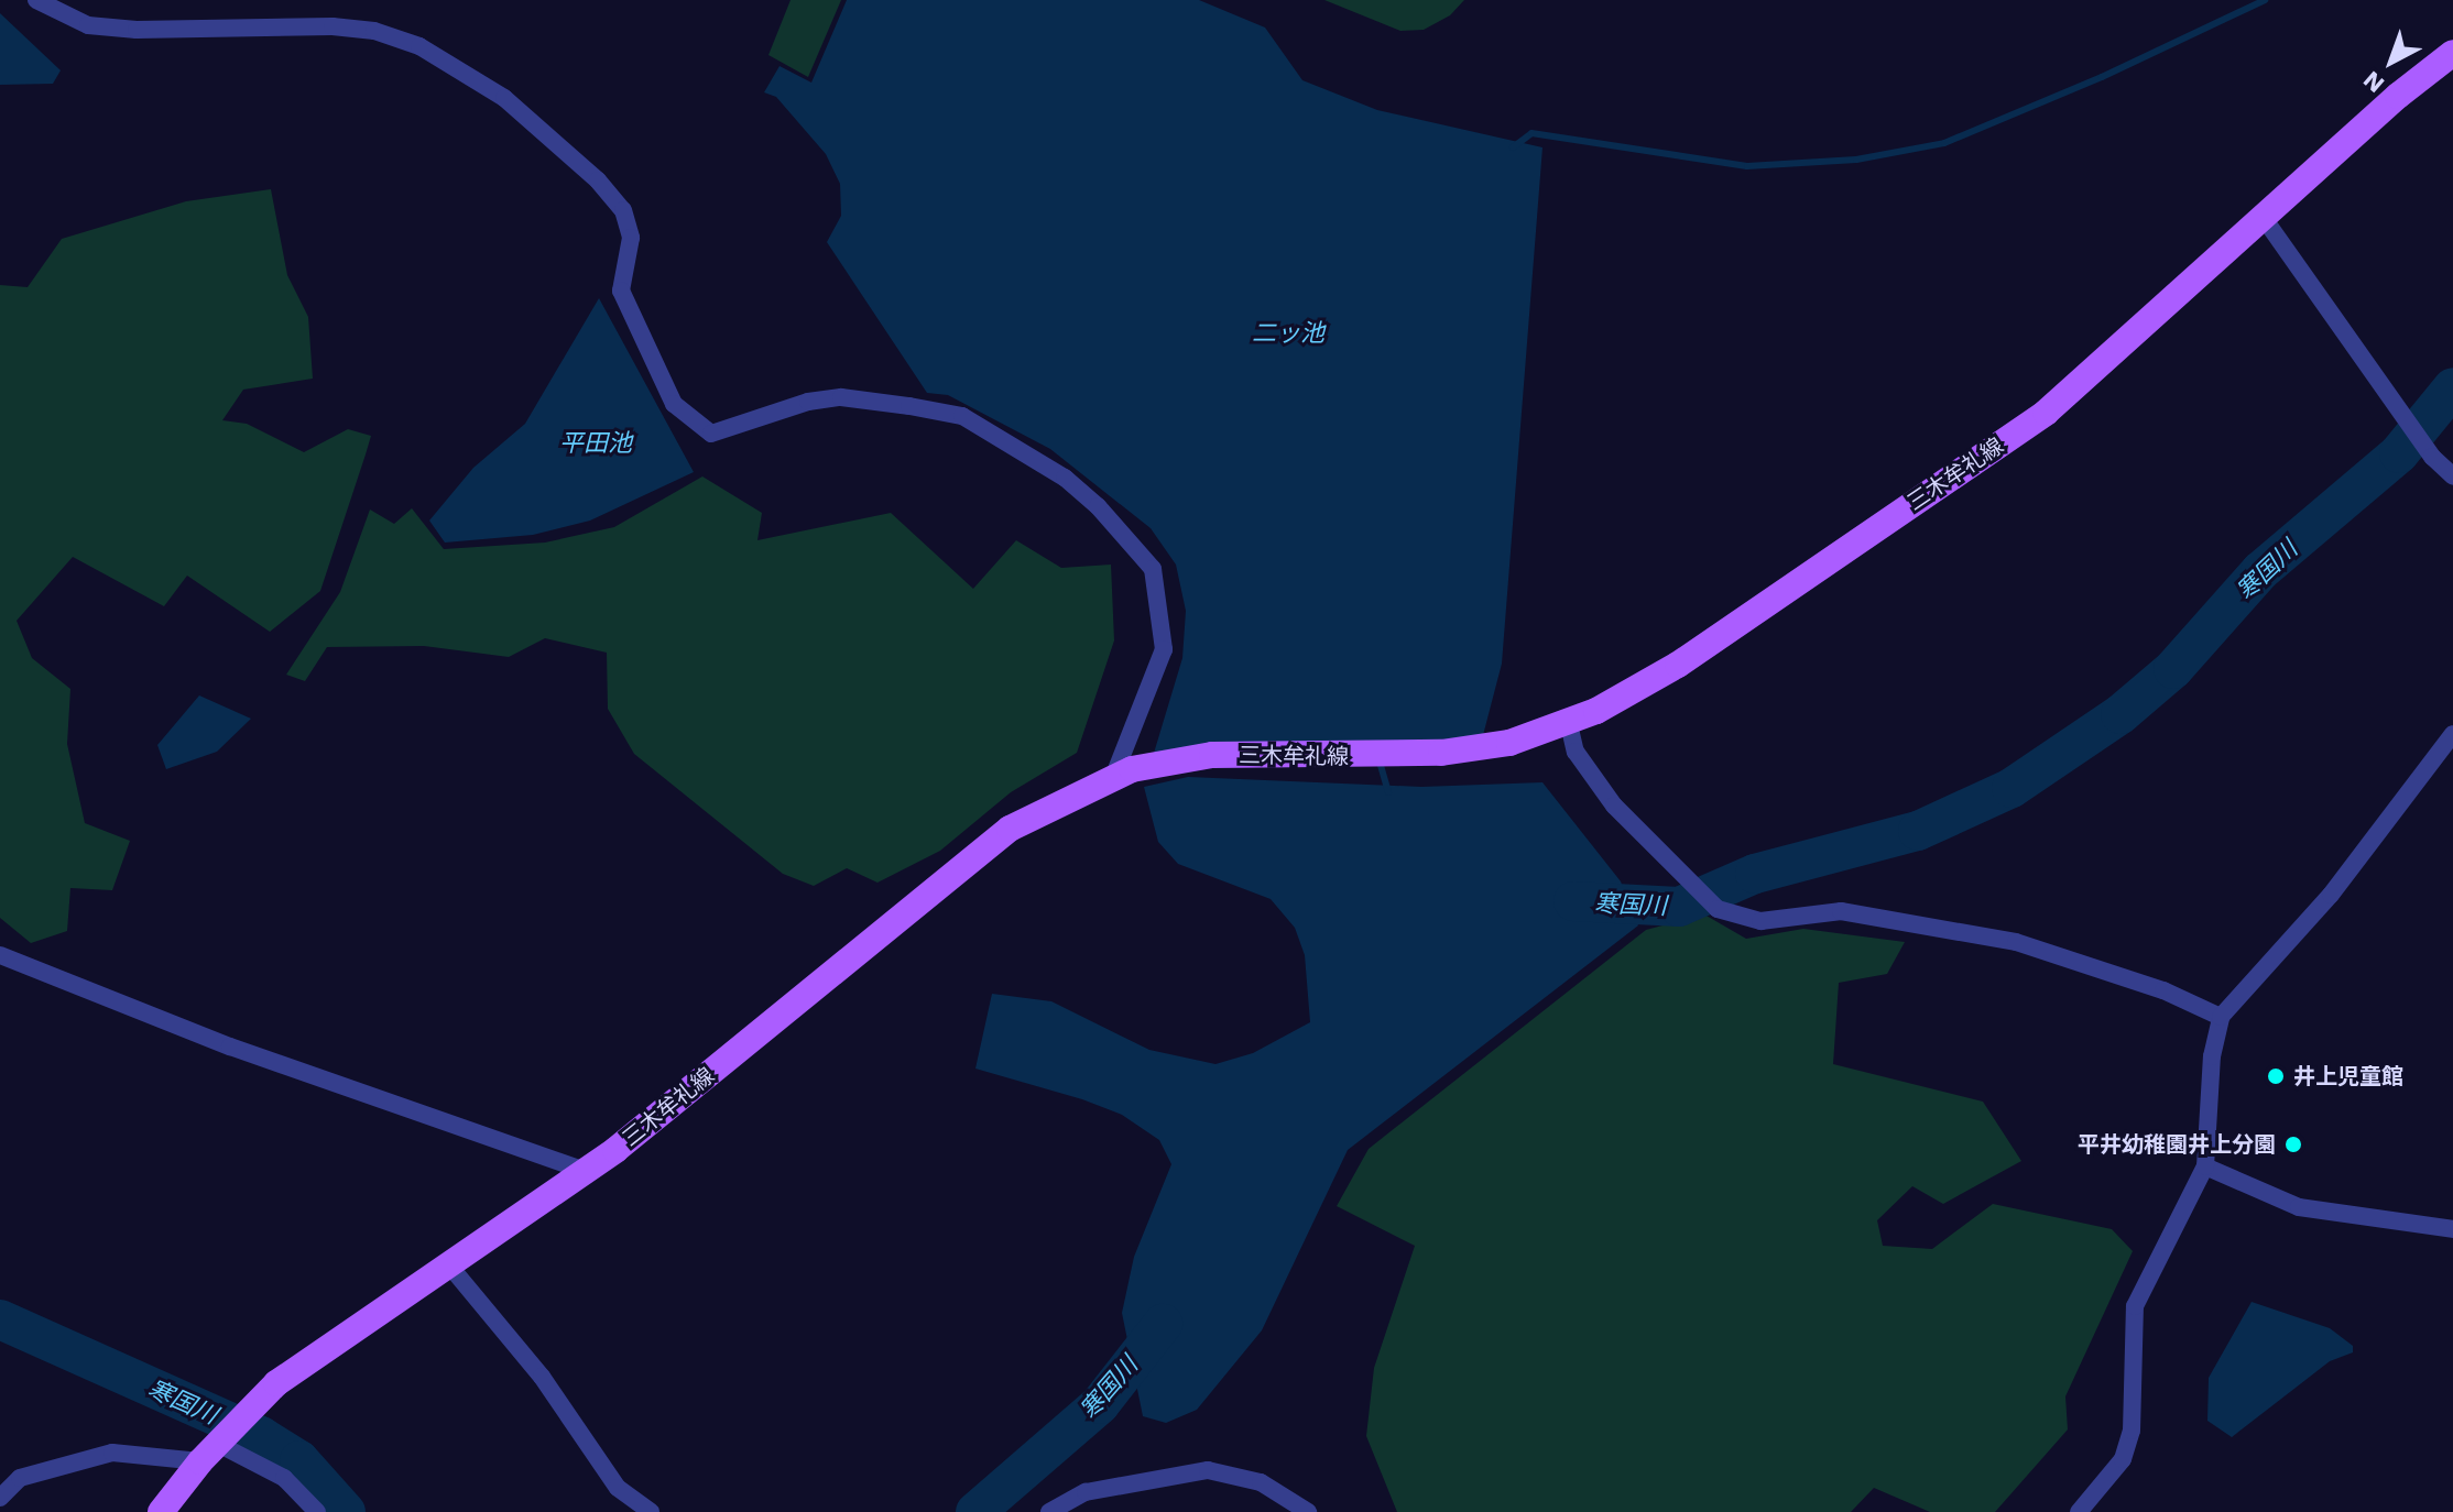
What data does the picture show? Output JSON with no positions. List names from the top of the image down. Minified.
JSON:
{"streets":{"main road":["三木牟礼線"]},"water":["二ッ池","平田池","寒国川"],"places":["井上児童館","平井幼稚園井上分園"],"north":"bottom left"}
